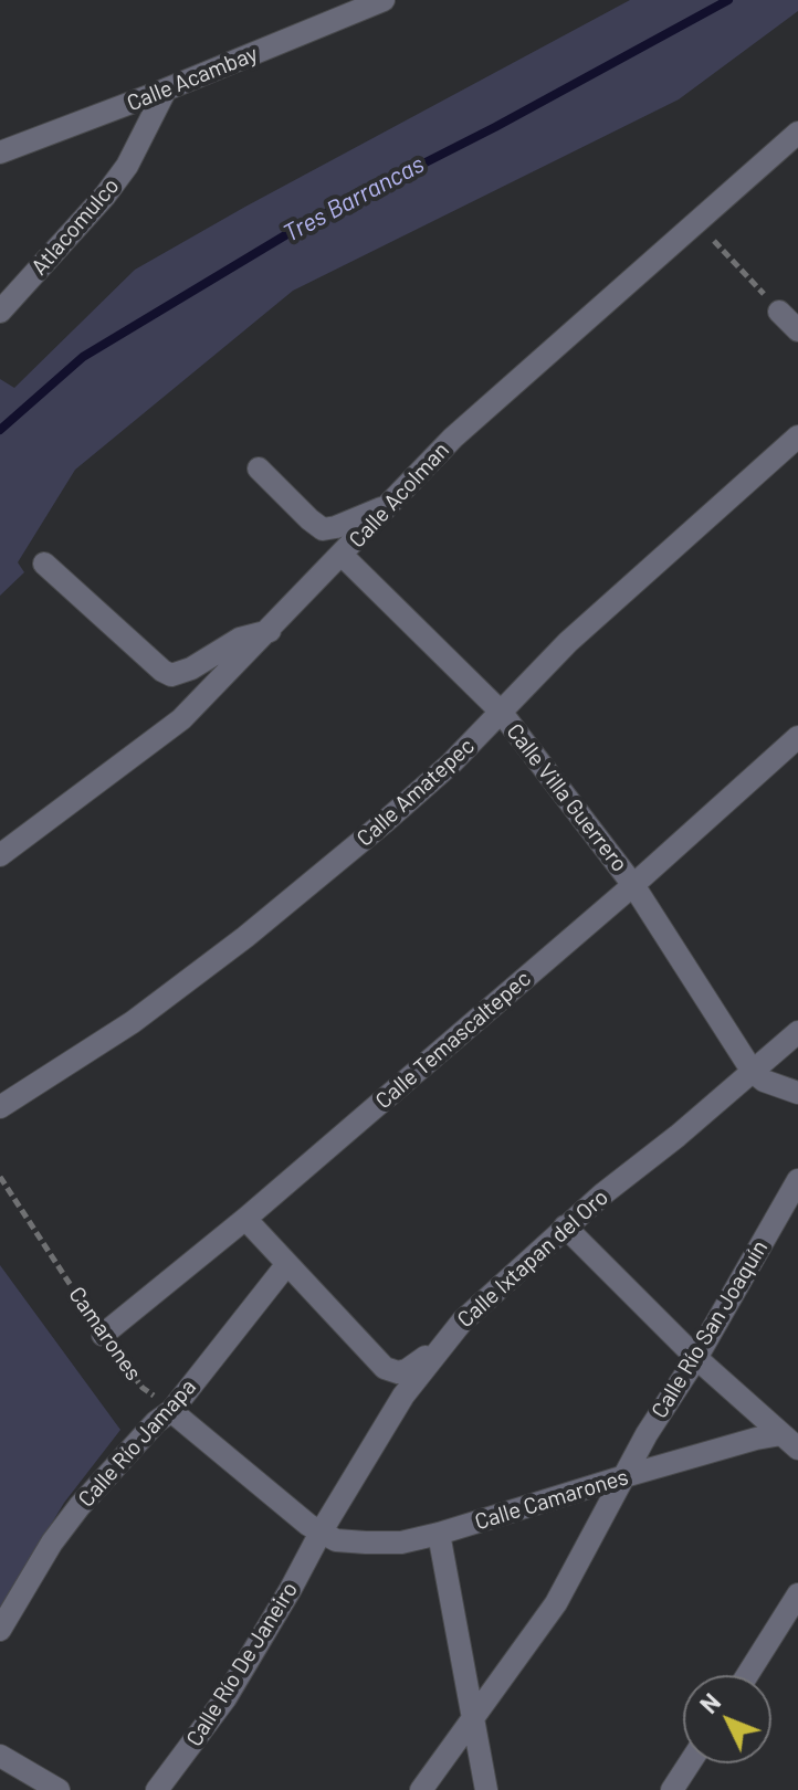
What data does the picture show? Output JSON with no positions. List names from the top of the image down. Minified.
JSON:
{"streets":{"street":["Calle Acambay","Atlacomulco","Calle Acolman","Calle Amatepec","Calle Villa Guerrero","Calle Temascaltepec","Calle Ixtapan del Oro","Calle Río San Joaquín","Calle Río Jamapa","Calle Camarones","Calle Río De Janeiro"],"path":["Camarones"]},"crossings":[["Calle Acambay","Atlacomulco"],["Calle Acolman","Calle Villa Guerrero"],["Calle Amatepec","Calle Villa Guerrero"],["Calle Villa Guerrero","Calle Temascaltepec"],["Calle Villa Guerrero","Calle Ixtapan del Oro"],["Calle Temascaltepec","Camarones"],["Calle Ixtapan del Oro","Calle Camarones"],["Calle Ixtapan del Oro","Calle Río De Janeiro"],["Calle Río San Joaquín","Calle Camarones"],["Camarones","Calle Río Jamapa"],["Calle Camarones","Calle Río De Janeiro"]],"water":["Tres Barrancas"],"north":"top left"}
